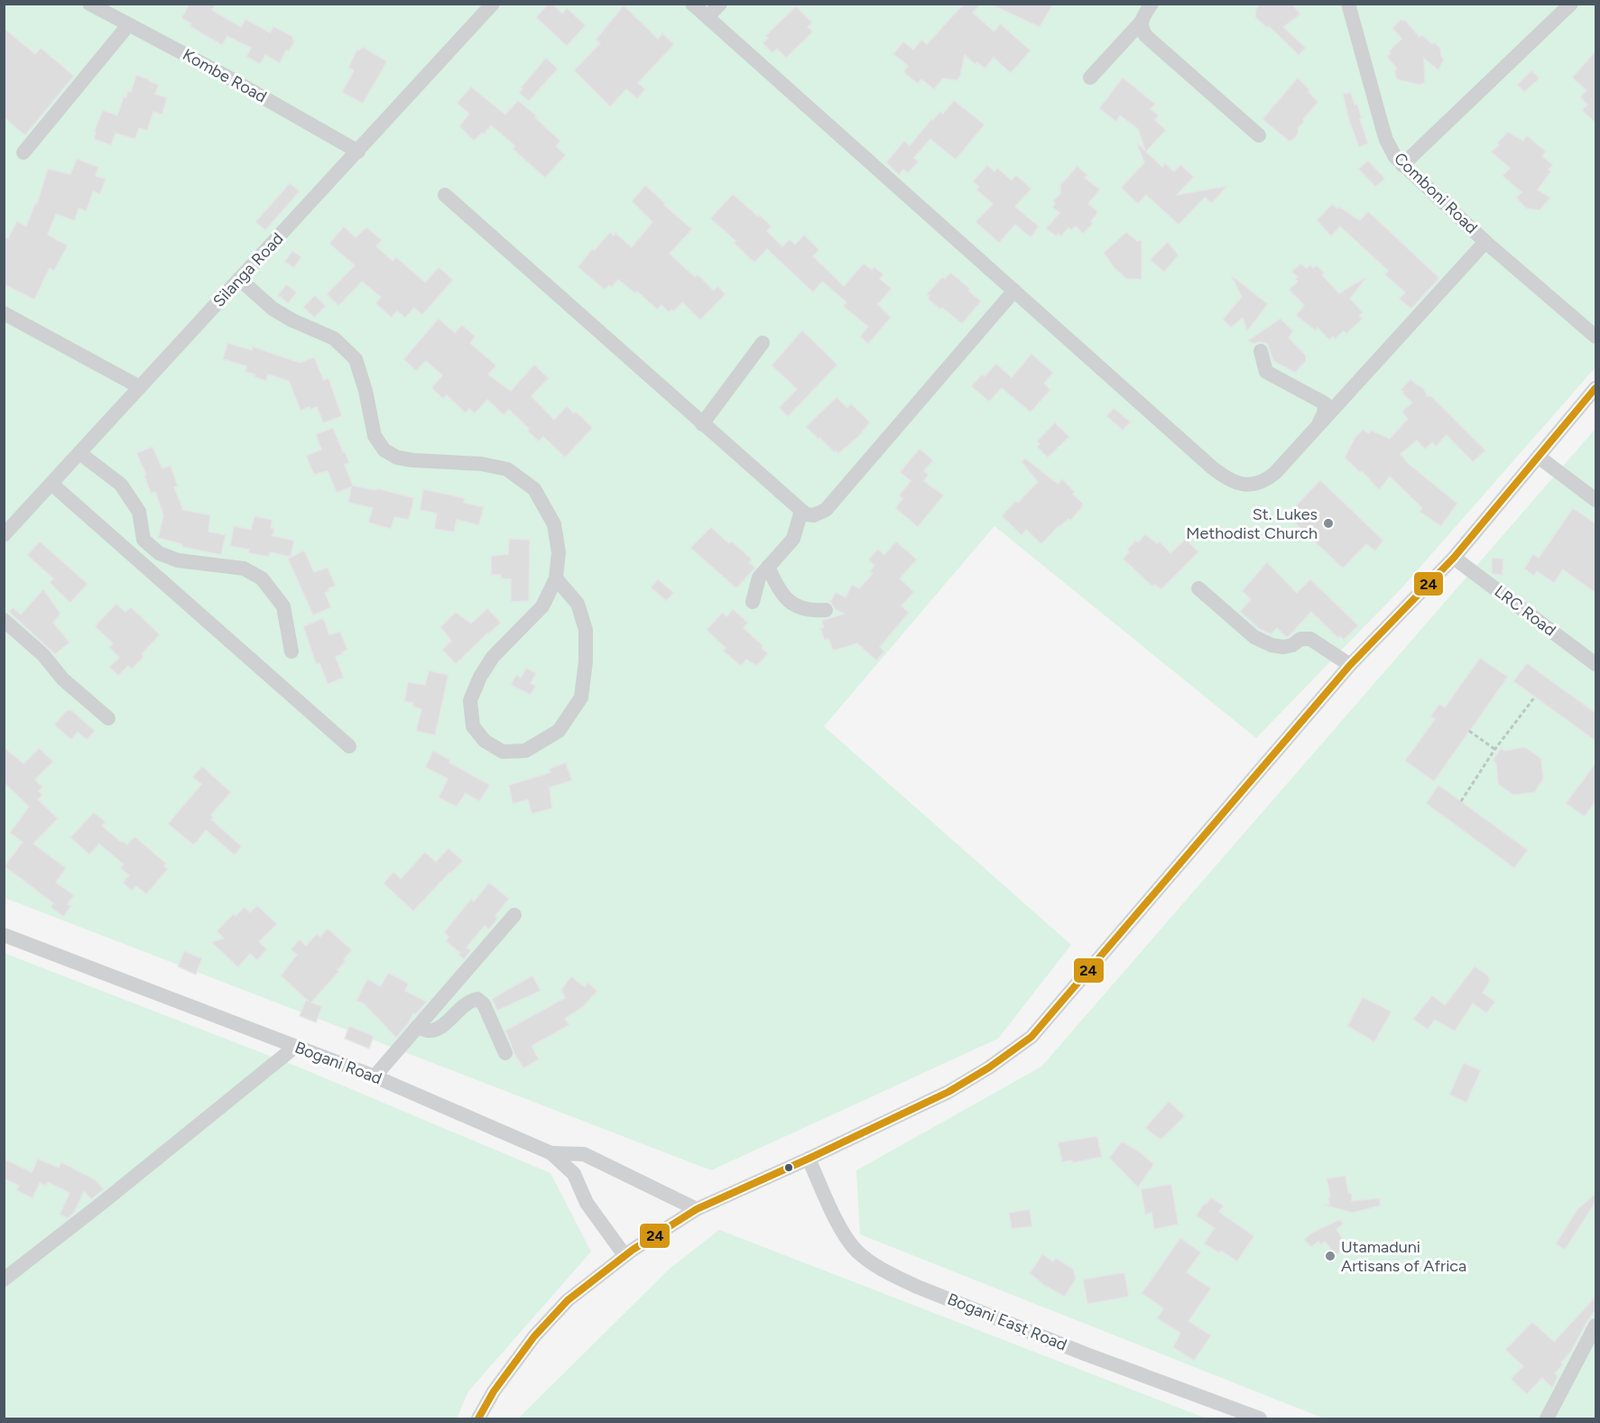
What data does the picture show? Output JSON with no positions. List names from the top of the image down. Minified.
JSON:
{"streets":{"street":["Kombe Road","Comboni Road","Silanga Road","LRC Road","Bogani Road","Bogani East Road"]},"crossings":[["Kombe Road","Silanga Road"]],"places":["St. Lukes Methodist Church","Utamaduni Artisans of Africa"],"lines":["transit line 24"]}
